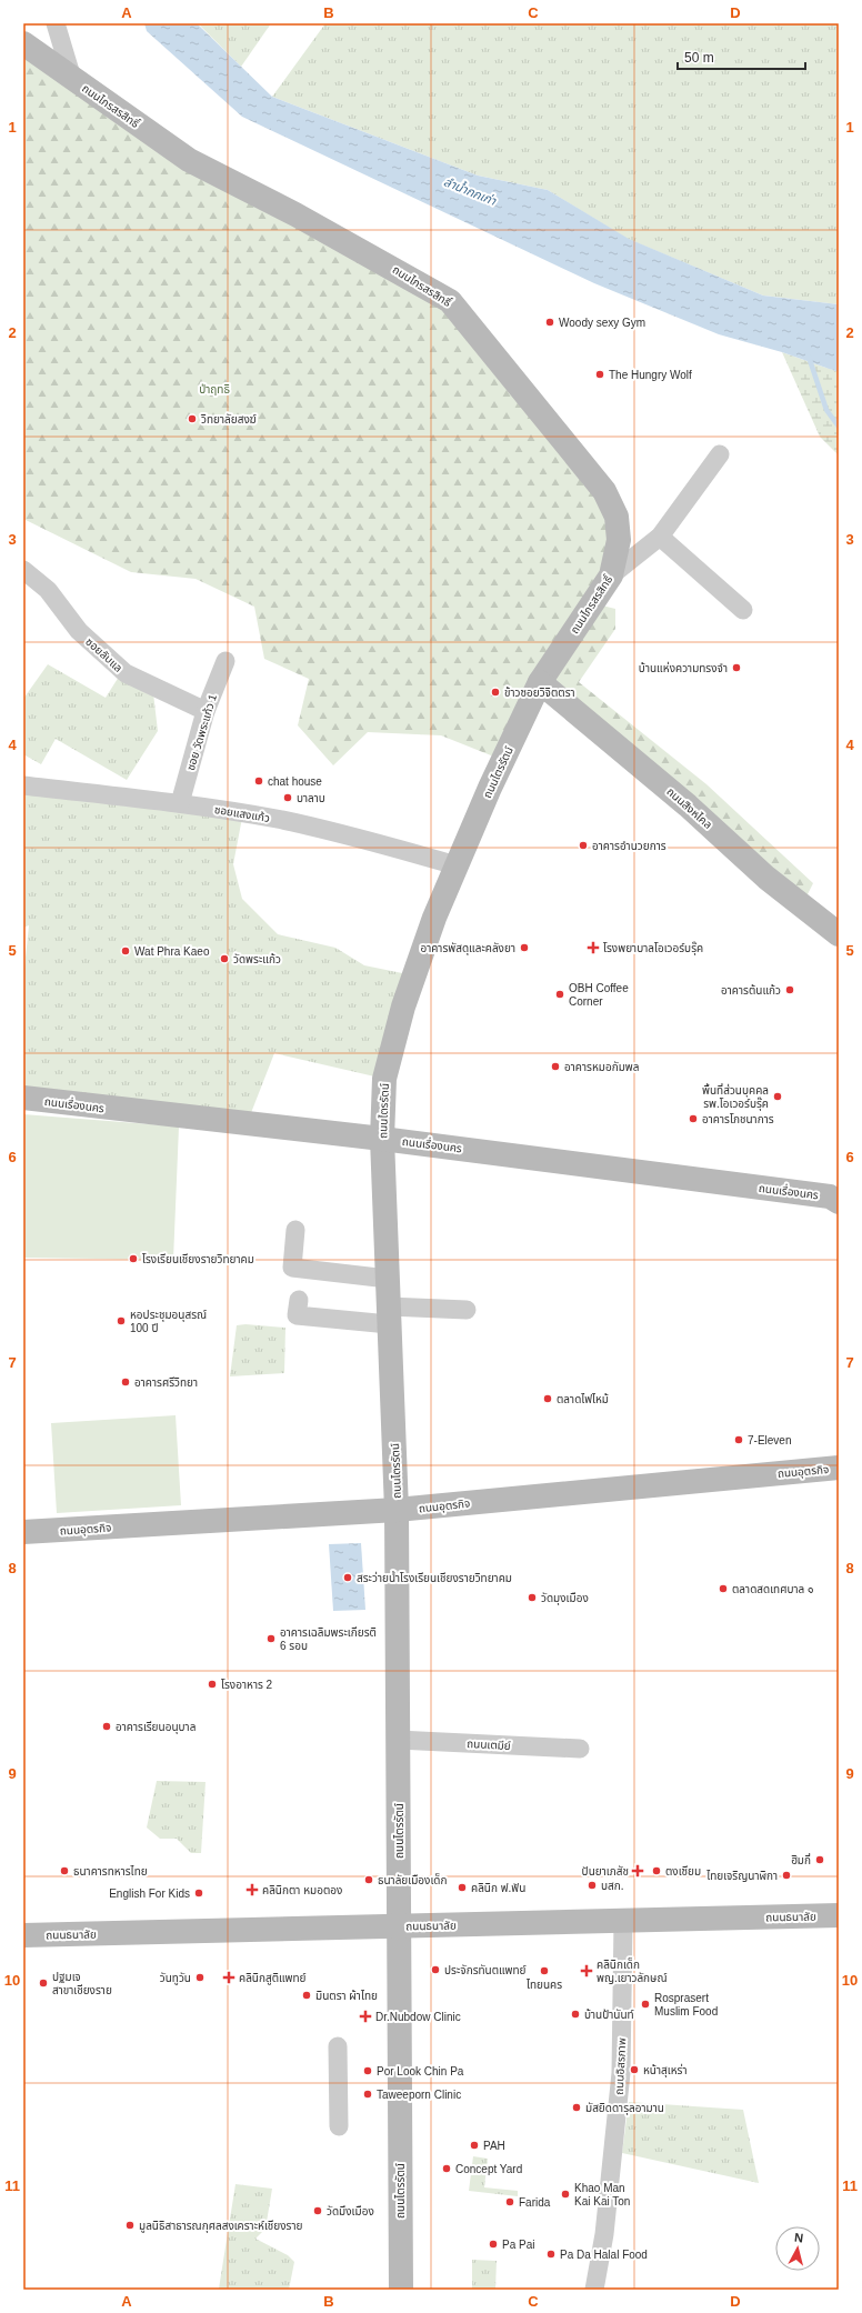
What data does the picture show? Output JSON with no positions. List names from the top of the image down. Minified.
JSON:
{"streets":{"street":["ถนนไกรสรสิทธิ์","ซอยลับแล","ซอย วัดพระแก้ว 1","ถนนไตรรัตน์","ถนนสิงหไคล","ซอยแสงแก้ว","ถนนเรื่องนคร","ถนนอุตรกิจ","ถนนเตมีย์","ถนนธนาลัย","ถนนอิสรภาพ"]},"crossings":[["ถนนไกรสรสิทธิ์","ถนนไตรรัตน์"],["ถนนไกรสรสิทธิ์","ถนนสิงหไคล"],["ซอยลับแล","ซอย วัดพระแก้ว 1"],["ซอย วัดพระแก้ว 1","ซอยแสงแก้ว"],["ถนนไตรรัตน์","ถนนสิงหไคล"],["ถนนไตรรัตน์","ซอยแสงแก้ว"],["ถนนไตรรัตน์","ถนนเรื่องนคร"],["ถนนไตรรัตน์","ถนนอุตรกิจ"],["ถนนไตรรัตน์","ถนนเตมีย์"],["ถนนไตรรัตน์","ถนนธนาลัย"],["ถนนธนาลัย","ถนนอิสรภาพ"]],"water":["ลำน้ำกกเก่า"],"parks":["ป่าฤทธิ"],"places":{"other":["Woody sexy Gym","The Hungry Wolf","วิทยาลัยสงฆ์","บ้านแห่งความทรงจำ","ข้าวซอยวิจิตตรา","chat house","บาลาบ","อาคารอำนวยการ","อาคารพัสดุและคลังยา","Wat Phra Kaeo","วัดพระแก้ว","อาคารต้นแก้ว","OBH Coffee Corner","อาคารหมอกัมพล","พื้นที่ส่วนบุคคล รพ.โอเวอร์บรุ๊ค","อาคารโภชนาการ","โรงเรียนเชียงรายวิทยาคม","หอประชุมอนุสรณ์ 100 ปี","อาคารศรีวิทยา","ตลาดไฟไหม้","7-Eleven","สระว่ายน้ำโรงเรียนเชียงรายวิทยาคม","ตลาดสดเทศบาล ๑","วัดมุงเมือง","อาคารเฉลิมพระเกียรติ 6 รอบ","โรงอาหาร 2","อาคารเรียนอนุบาล","ฮิมกี่","ธนาคารทหารไทย","ตงเซียม","ไทยเจริญนาฬิกา","ธนาลัยเมืองเด็ก","บสก.","คลินิก ฟ.ฟัน","English For Kids","ประจักรทันตแพทย์","ไทยนคร","วันทูวัน","ปฐมเจ สาขาเชียงราย","มินตรา ผ้าไทย","Rosprasert Muslim Food","บ้านป้านันท์","หน้าสุเหร่า","Por Look Chin Pa","Taweeporn Clinic","มัสยิดดารุลอามาน","PAH","Concept Yard","Khao Man Kai Kai Ton","Farida","วัดมิ่งเมือง","มูลนิธิสาธารณกุศลสงเคราะห์เชียงราย","Pa Pai","Pa Da Halal Food"],"health":["โรงพยาบาลโอเวอร์บรุ๊ค","ปันยาเภสัช","คลินิกตา หมอตอง","คลินิกเด็ก พญ.เยาวลักษณ์","คลินิกสูติแพทย์","Dr.Nubdow Clinic"]},"scale_bar":"50 m","north":"top","grid":{"columns":["A","B","C","D"],"rows":["1","2","3","4","5","6","7","8","9","10","11"]}}
